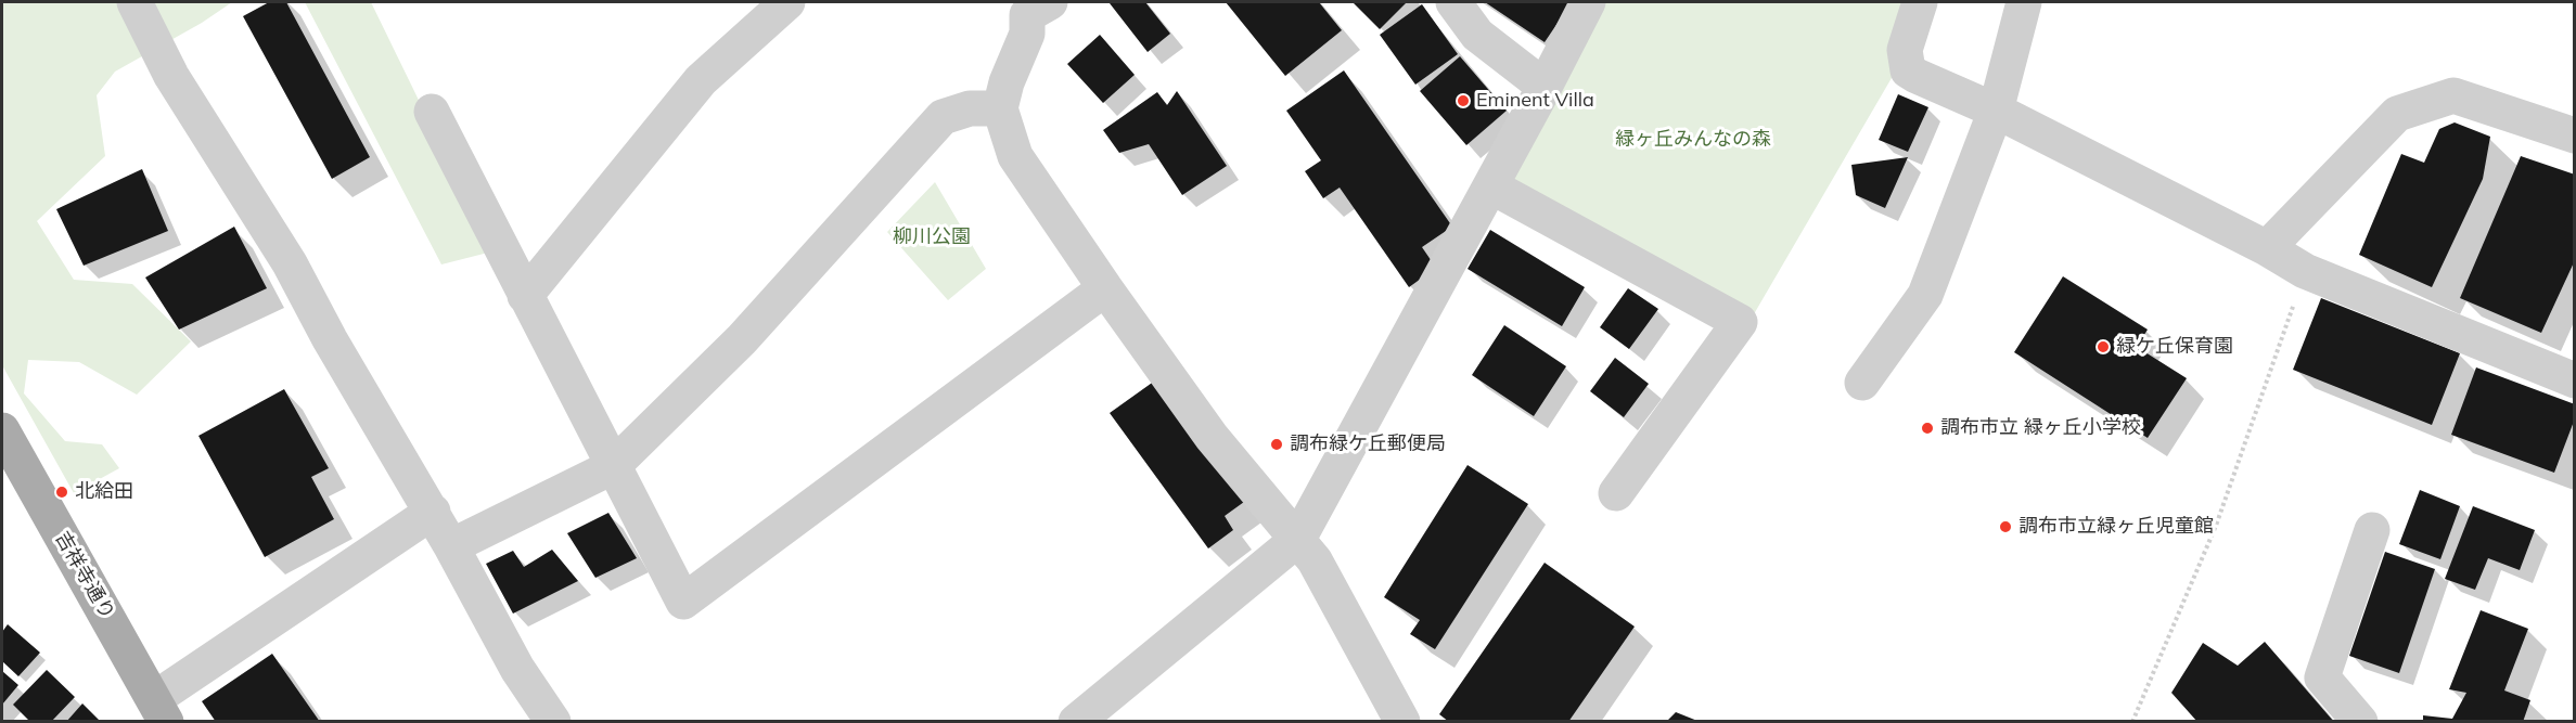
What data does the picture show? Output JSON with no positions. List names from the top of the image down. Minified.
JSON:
{"streets":{"main road":["吉祥寺通り"]},"parks":["緑ヶ丘みんなの森","柳川公園"],"places":["Eminent Villa","緑ケ丘保育園","調布市立 緑ヶ丘小学校","調布緑ケ丘郵便局","北給田","調布市立緑ヶ丘児童館"]}
